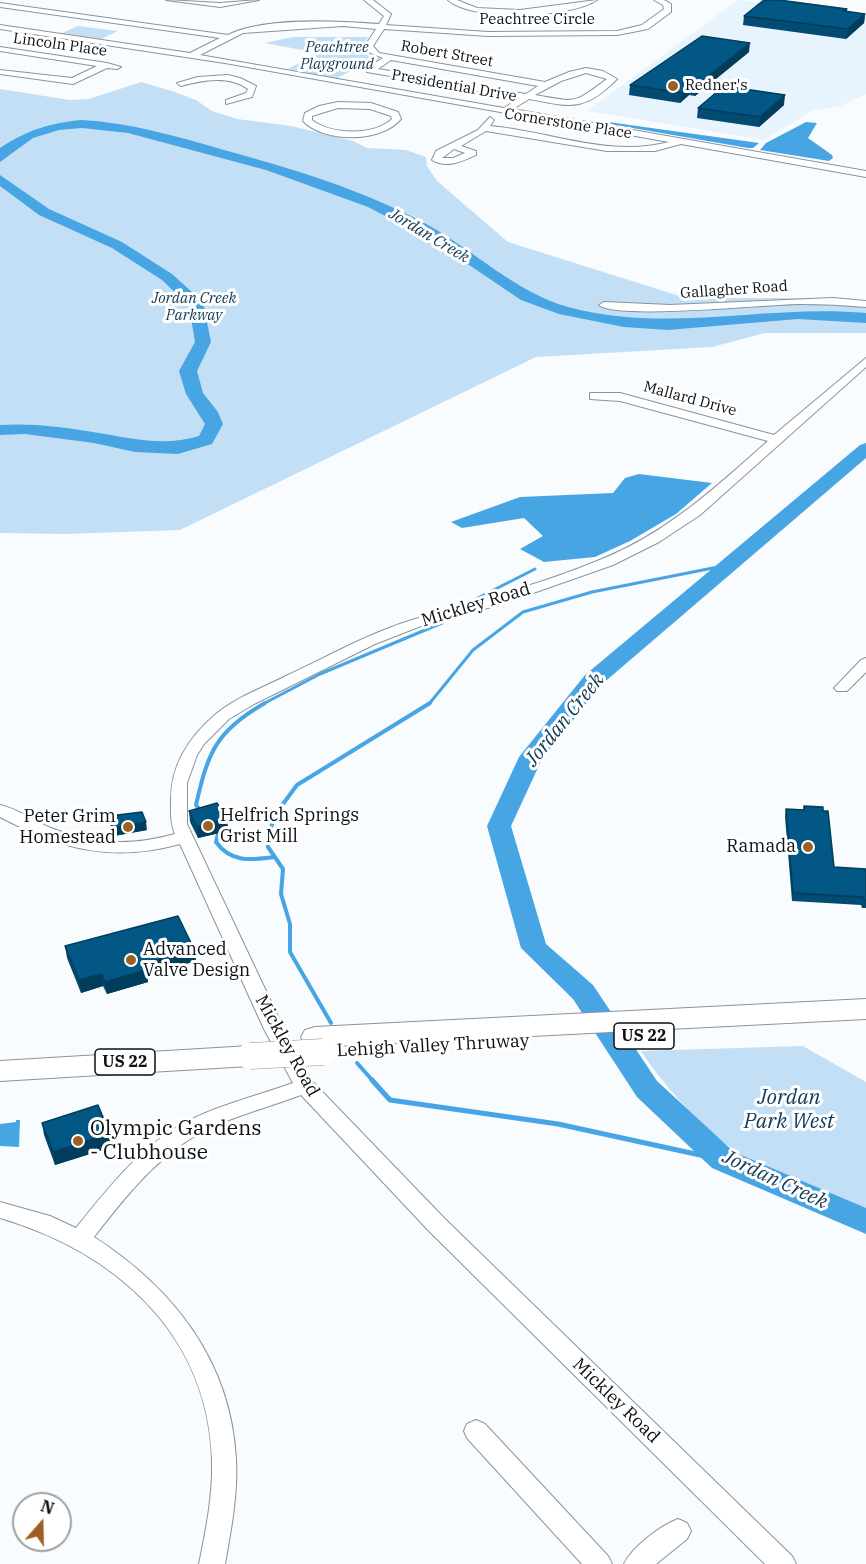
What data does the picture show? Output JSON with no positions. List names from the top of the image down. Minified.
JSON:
{"streets":{"highway":["US 22","Lehigh Valley Thruway"],"street":["Peachtree Circle","Lincoln Place","Robert Street","Presidential Drive","Cornerstone Place","Gallagher Road","Mallard Drive","Mickley Road"]},"crossings":[["Peachtree Circle","Robert Street"],["Peachtree Circle","Presidential Drive"],["Lincoln Place","Presidential Drive"],["Presidential Drive","Cornerstone Place"],["Mallard Drive","Mickley Road"]],"water":["Jordan Creek"],"parks":["Peachtree Playground","Jordan Creek Parkway","Jordan Park West"],"places":["Redner's","Helfrich Springs Grist Mill","Peter Grim Homestead","Ramada","Advanced Valve Design","Olympic Gardens - Clubhouse"],"north":"top"}
